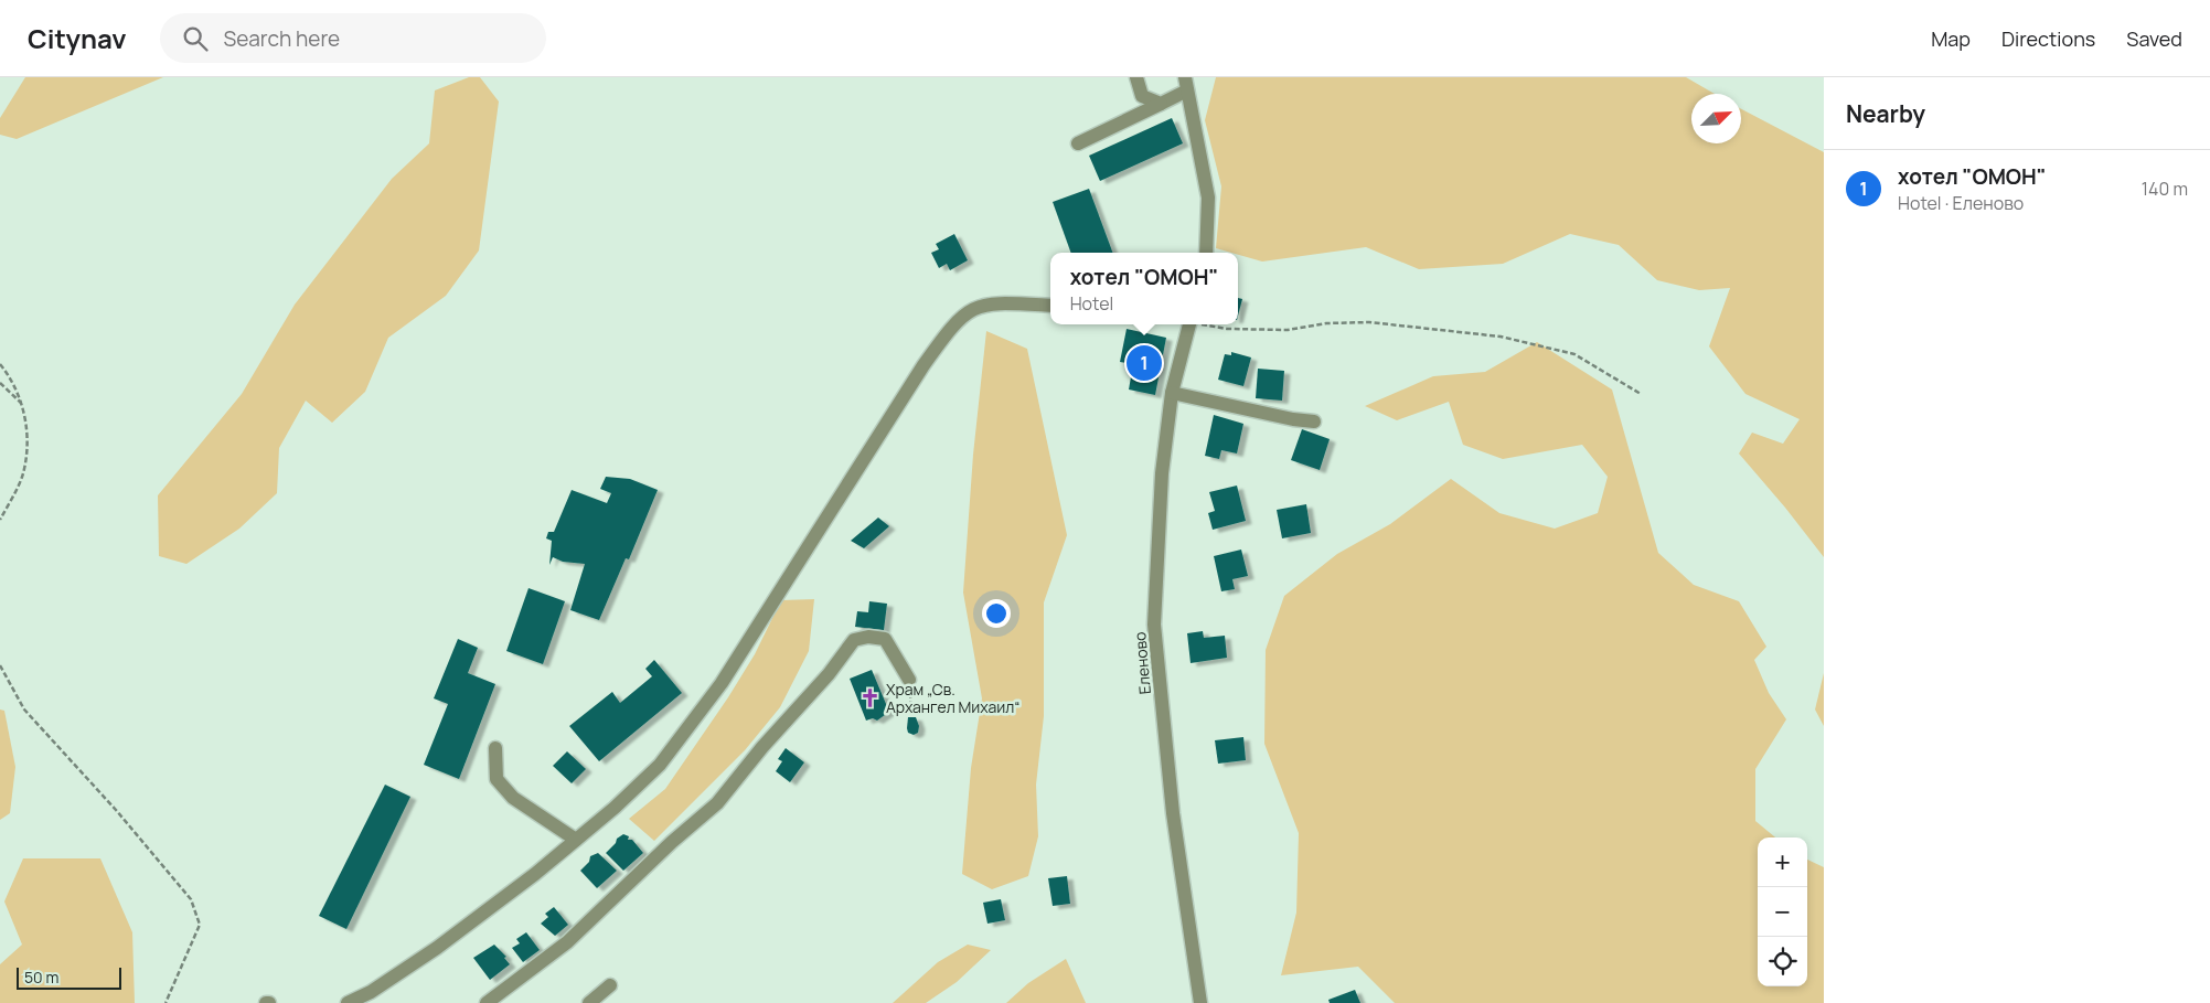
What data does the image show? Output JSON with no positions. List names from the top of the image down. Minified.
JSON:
{"streets":{"street":["Еленово"]},"places":{"church":["Храм „Св. Архангел Михаил“"]},"scale_bar":"50 m","north":"top right","page":{"header":"Citynav","search":"Search here","nav":["Map","Directions","Saved"],"heading":"Nearby","list":[{"mark":"1","name":"хотел \"ОМОН\"","note":"Hotel · Еленово","value":"140 m"}],"popup":["хотел \"ОМОН\"","Hotel"],"pins":"1","map_buttons":["+","−"],"scale":"50 m"}}
